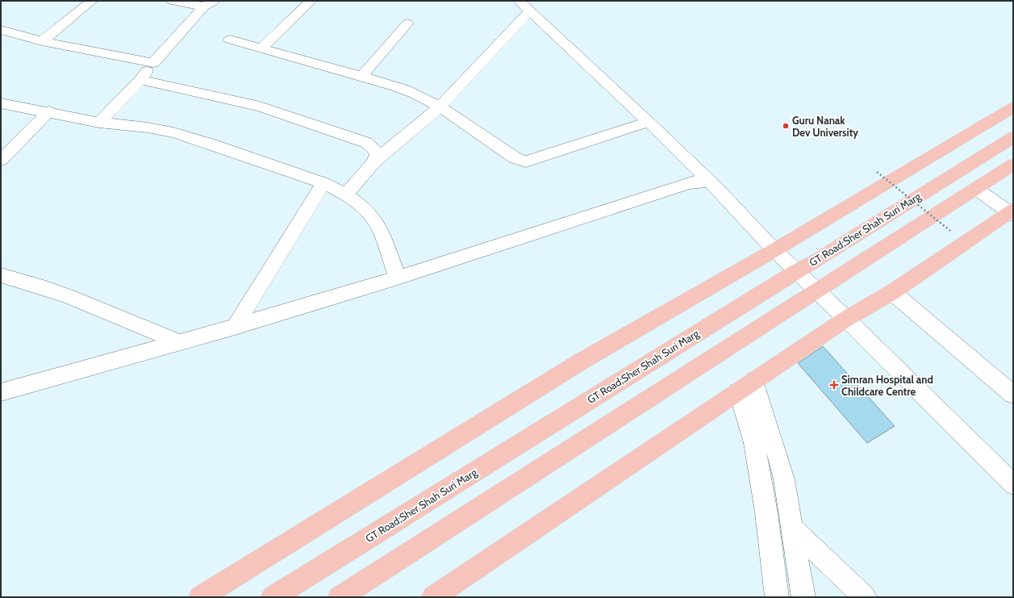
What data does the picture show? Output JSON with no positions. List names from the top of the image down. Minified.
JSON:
{"streets":{"main road":["GT Road;Sher Shah Suri Marg"]},"places":{"other":["Guru Nanak Dev University"],"health":["Simran Hospital and Childcare Centre"]}}
